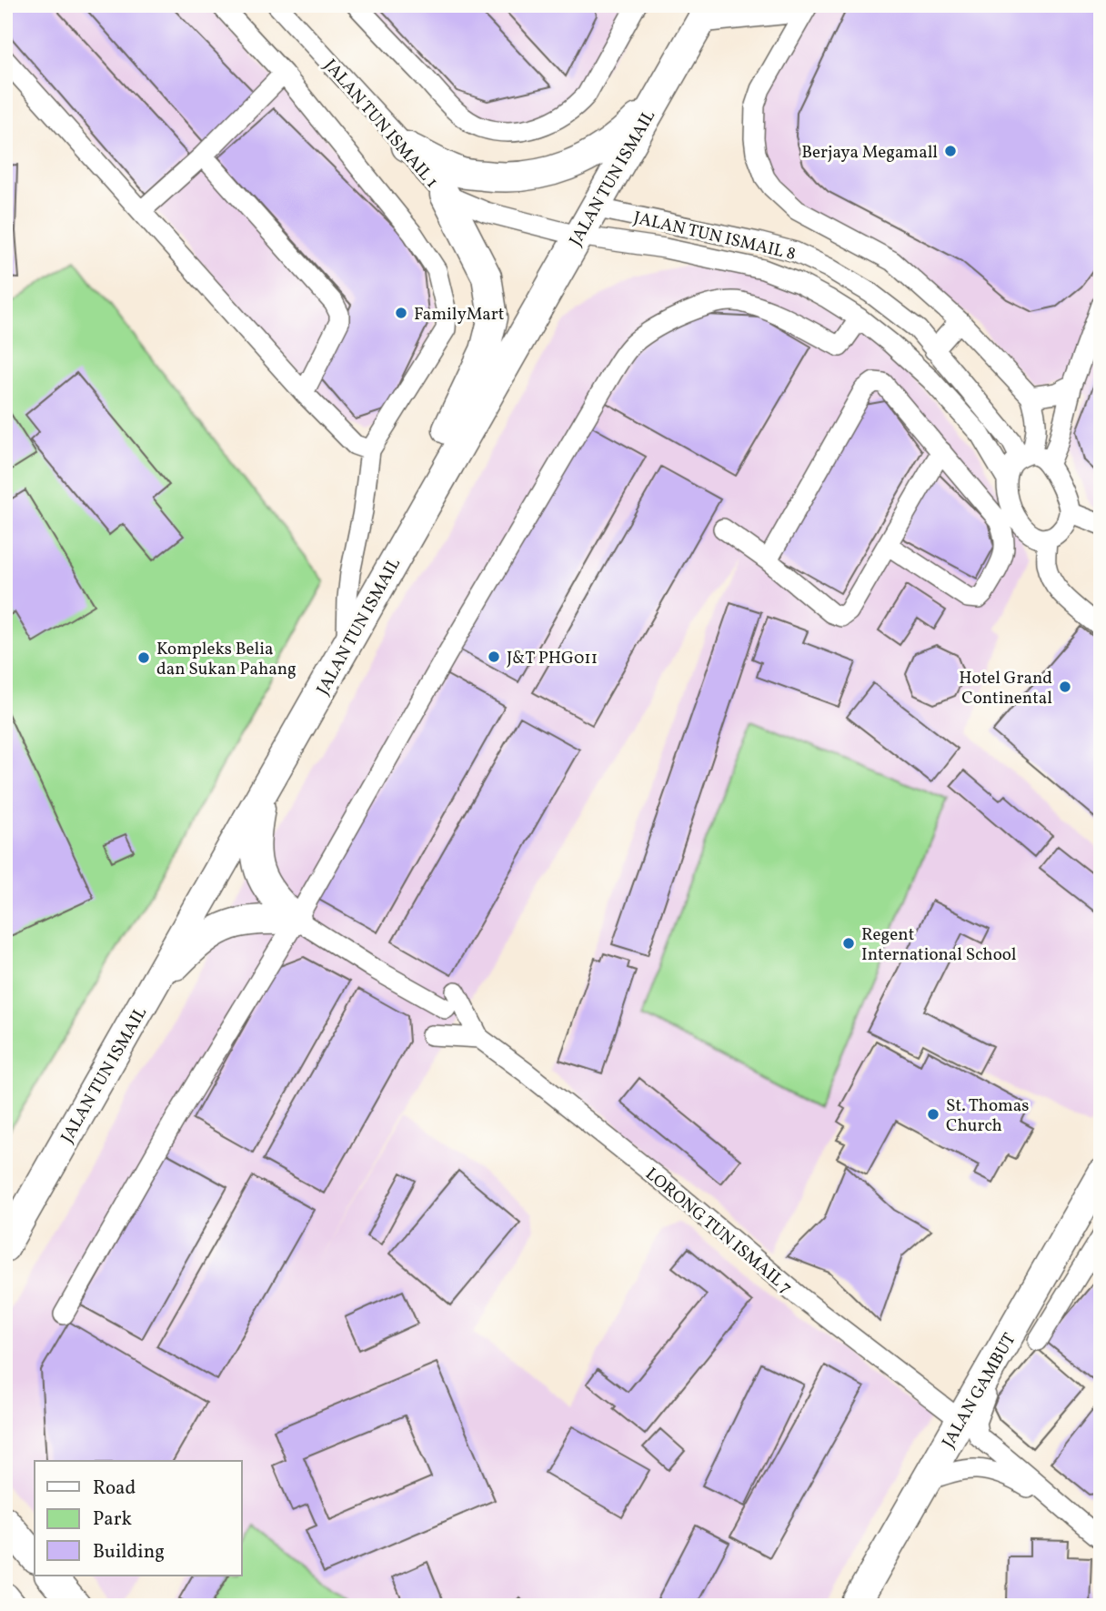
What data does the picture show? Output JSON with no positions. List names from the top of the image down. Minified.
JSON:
{"streets":{"main road":["JALAN TUN ISMAIL","JALAN GAMBUT"],"street":["JALAN TUN ISMAIL 1","JALAN TUN ISMAIL 8","LORONG TUN ISMAIL 7"]},"crossings":[["JALAN TUN ISMAIL 1","JALAN TUN ISMAIL"],["JALAN TUN ISMAIL 1","JALAN TUN ISMAIL 8"],["JALAN TUN ISMAIL","JALAN TUN ISMAIL 8"],["LORONG TUN ISMAIL 7","JALAN GAMBUT"]],"places":["Berjaya Megamall","FamilyMart","J&T PHG011","Kompleks Belia dan Sukan Pahang","Hotel Grand Continental","Regent International School","St. Thomas Church"],"legend":["Road","Park","Building"]}
